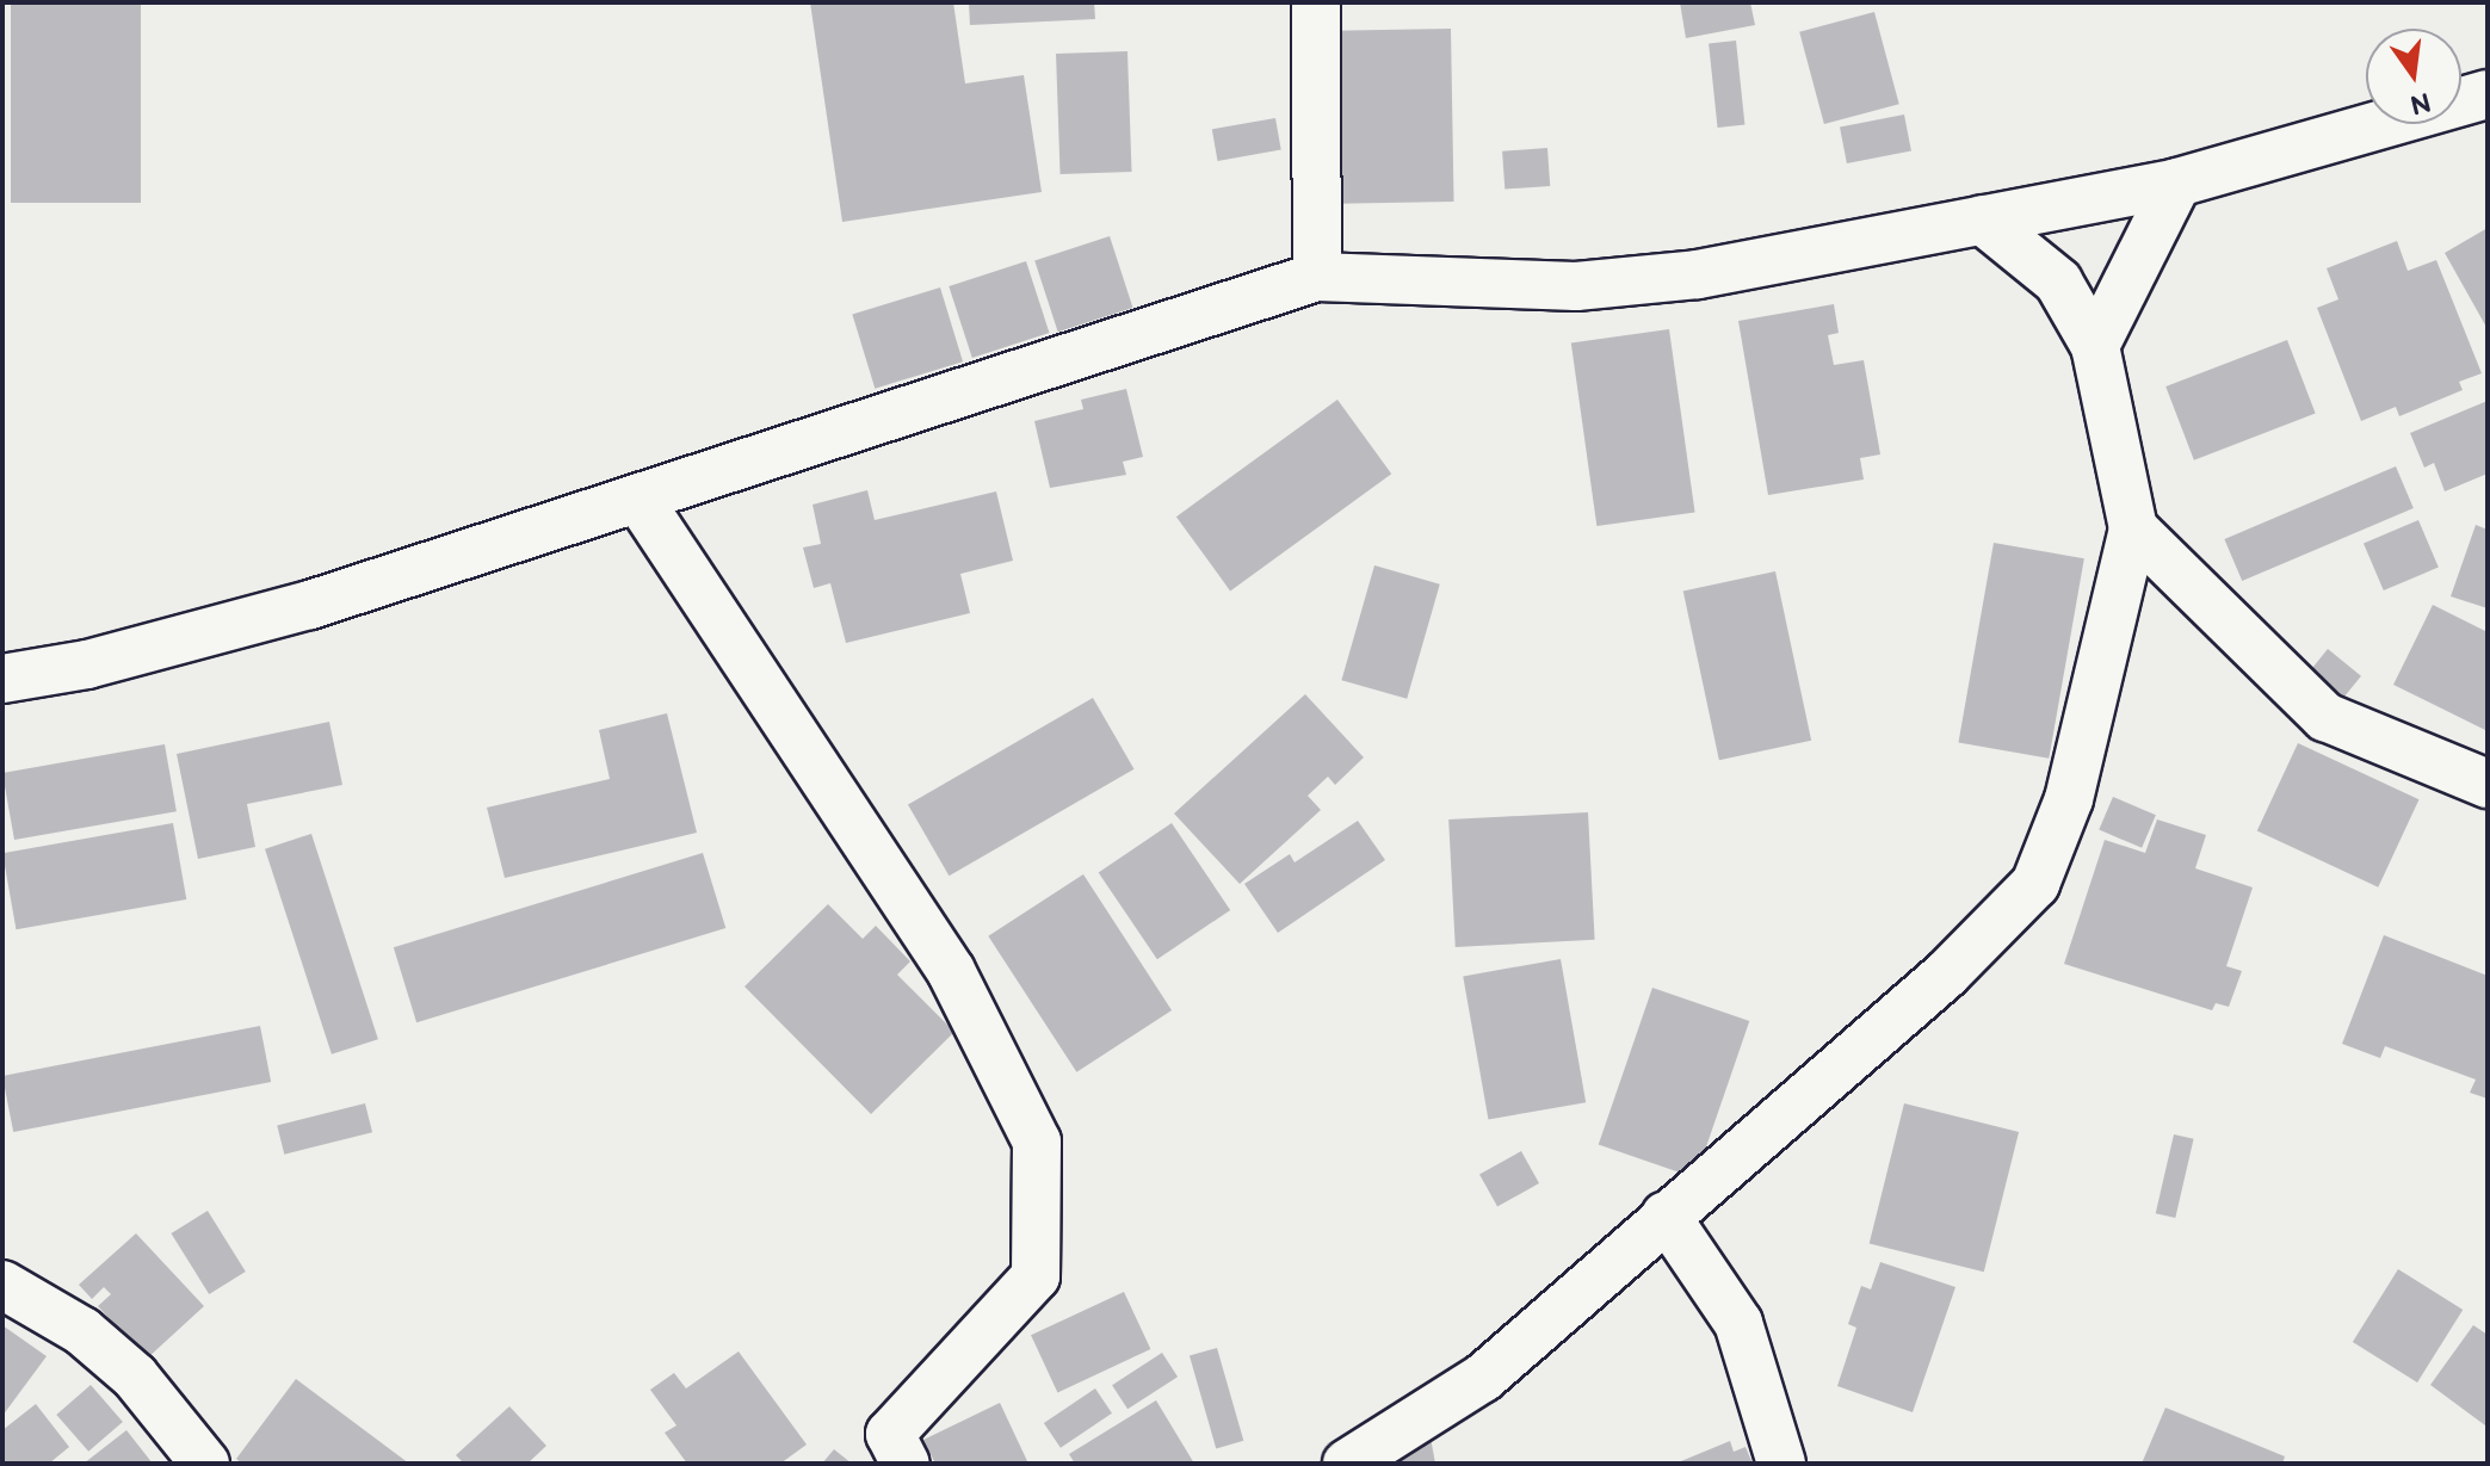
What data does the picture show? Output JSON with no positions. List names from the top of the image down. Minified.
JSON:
{"north":"bottom"}
